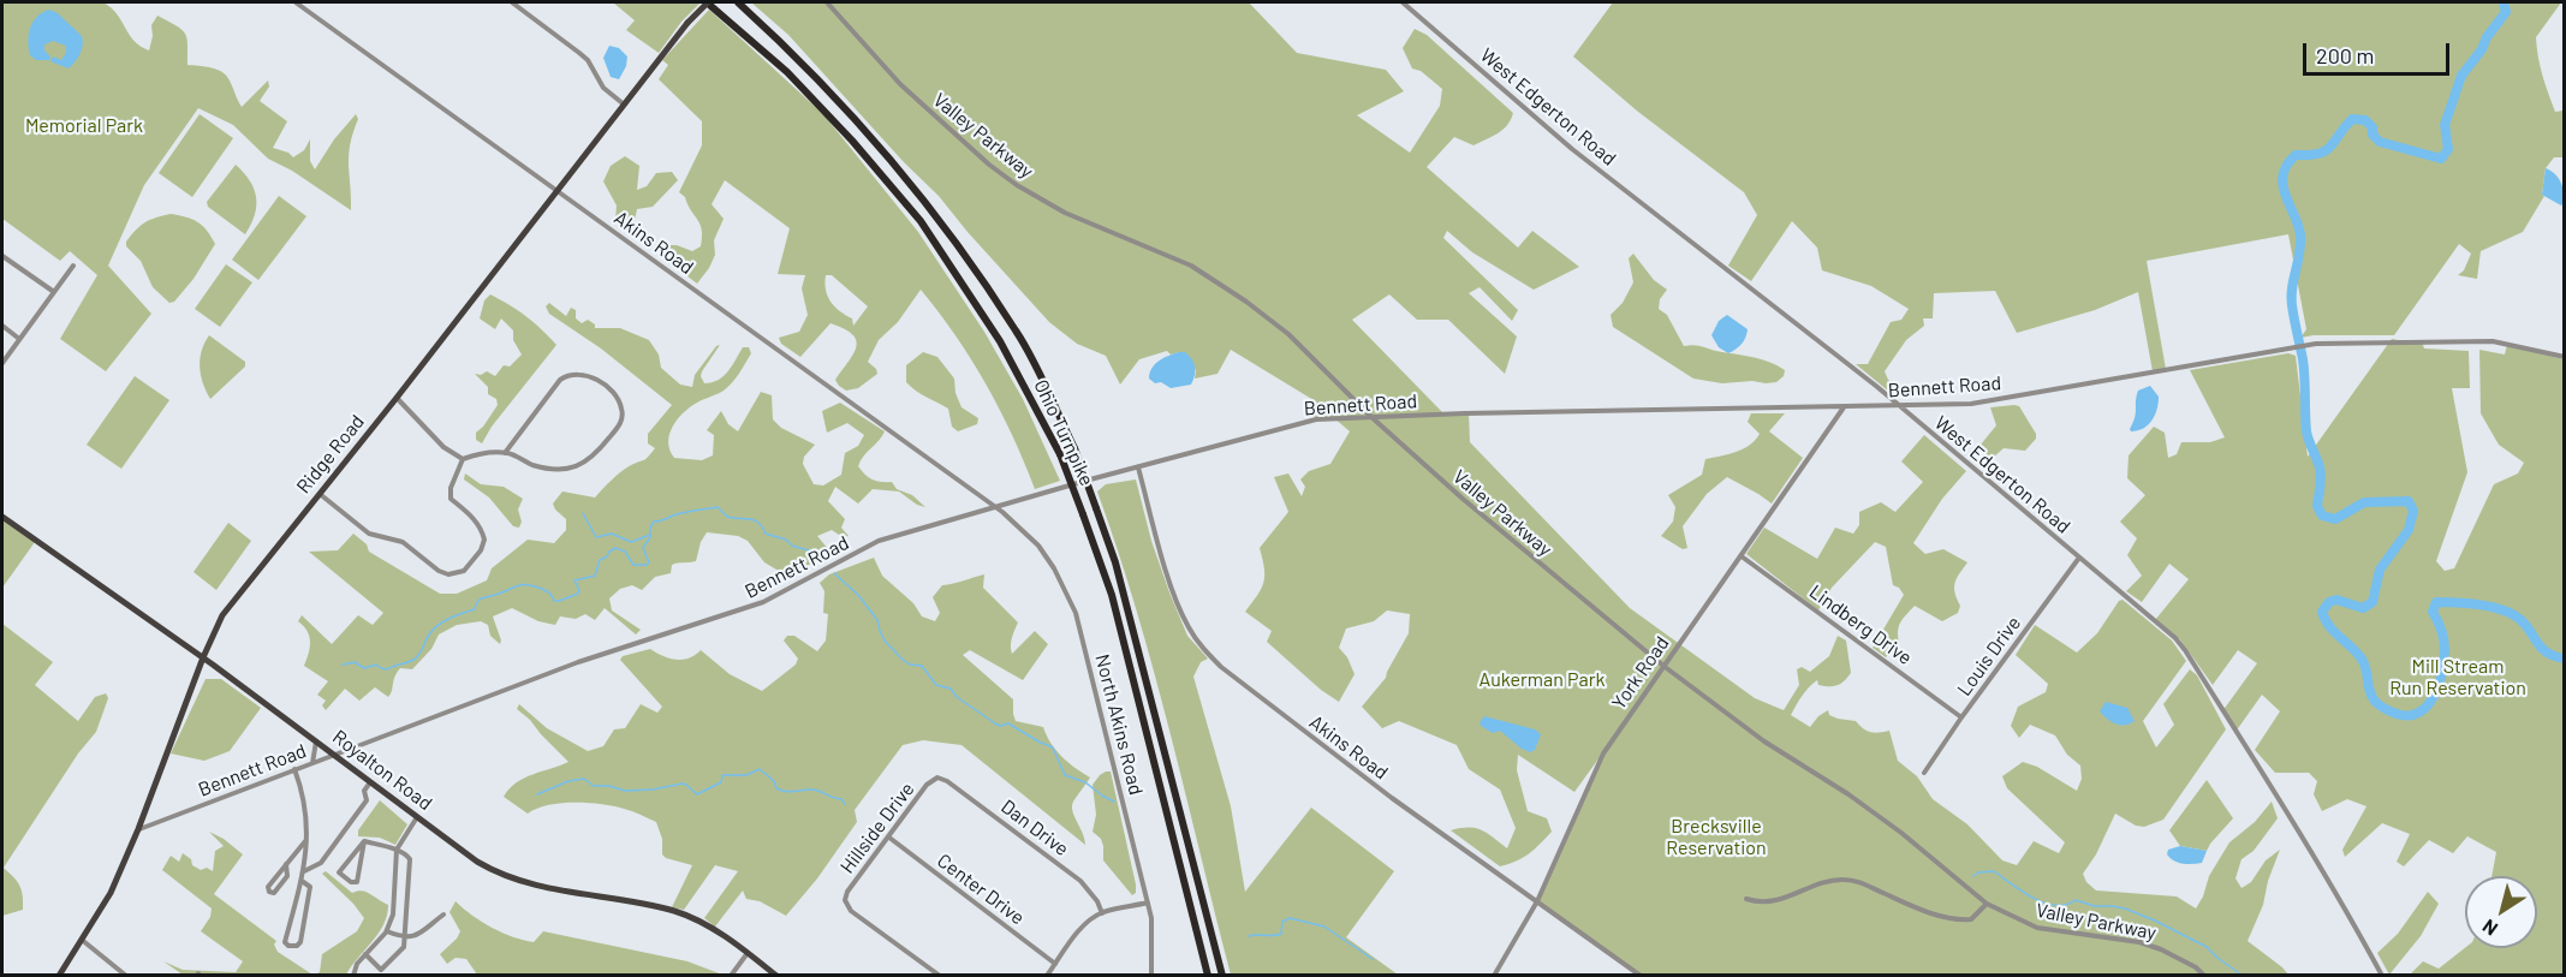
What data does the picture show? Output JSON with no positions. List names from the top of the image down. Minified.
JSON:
{"streets":{"highway":["Ohio Turnpike"],"main road":["Ridge Road","Royalton Road"],"street":["West Edgerton Road","Valley Parkway","Akins Road","Bennett Road","Lindberg Drive","Louis Drive","York Road","North Akins Road","Hillside Drive","Dan Drive","Center Drive"]},"crossings":[["West Edgerton Road","Bennett Road"],["West Edgerton Road","Louis Drive"],["Valley Parkway","Bennett Road"],["Valley Parkway","York Road"],["Akins Road","Bennett Road"],["Akins Road","Ridge Road"],["Akins Road","York Road"],["Akins Road","North Akins Road"],["Bennett Road","Ridge Road"],["Bennett Road","York Road"],["Bennett Road","North Akins Road"],["Bennett Road","Royalton Road"],["Ohio Turnpike","Ridge Road"],["Ridge Road","Royalton Road"],["Lindberg Drive","Louis Drive"],["Lindberg Drive","York Road"],["Hillside Drive","Dan Drive"],["Hillside Drive","Center Drive"]],"parks":["Memorial Park","Mill Stream Run Reservation","Aukerman Park","Brecksville Reservation"],"scale_bar":"200 m","north":"bottom left"}
